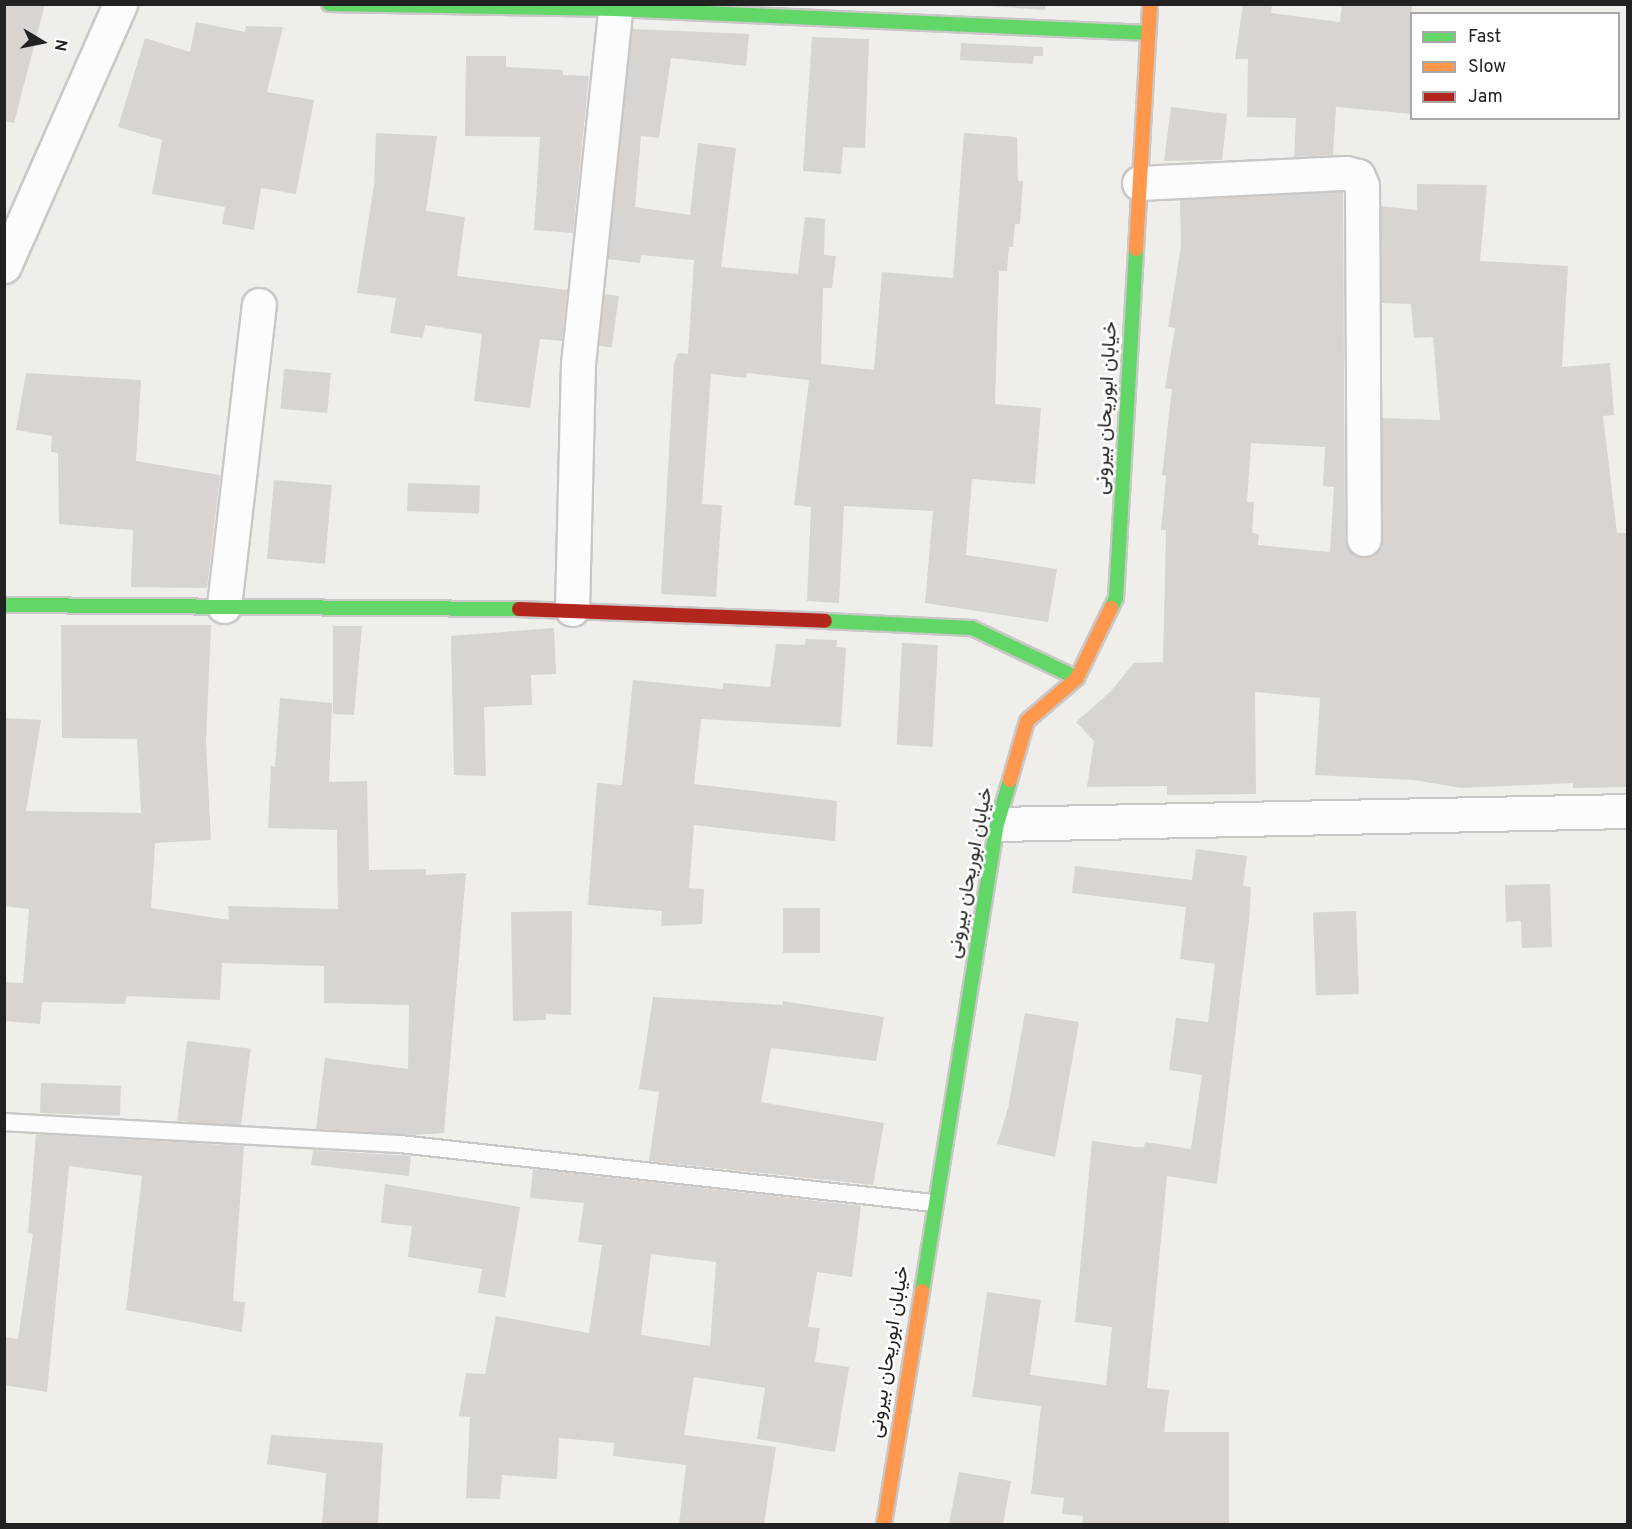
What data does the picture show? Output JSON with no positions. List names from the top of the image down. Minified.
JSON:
{"streets":{"street":["خیابان ابوریحان بیرونی"]},"legend":["Fast","Slow","Jam"],"north":"right"}
